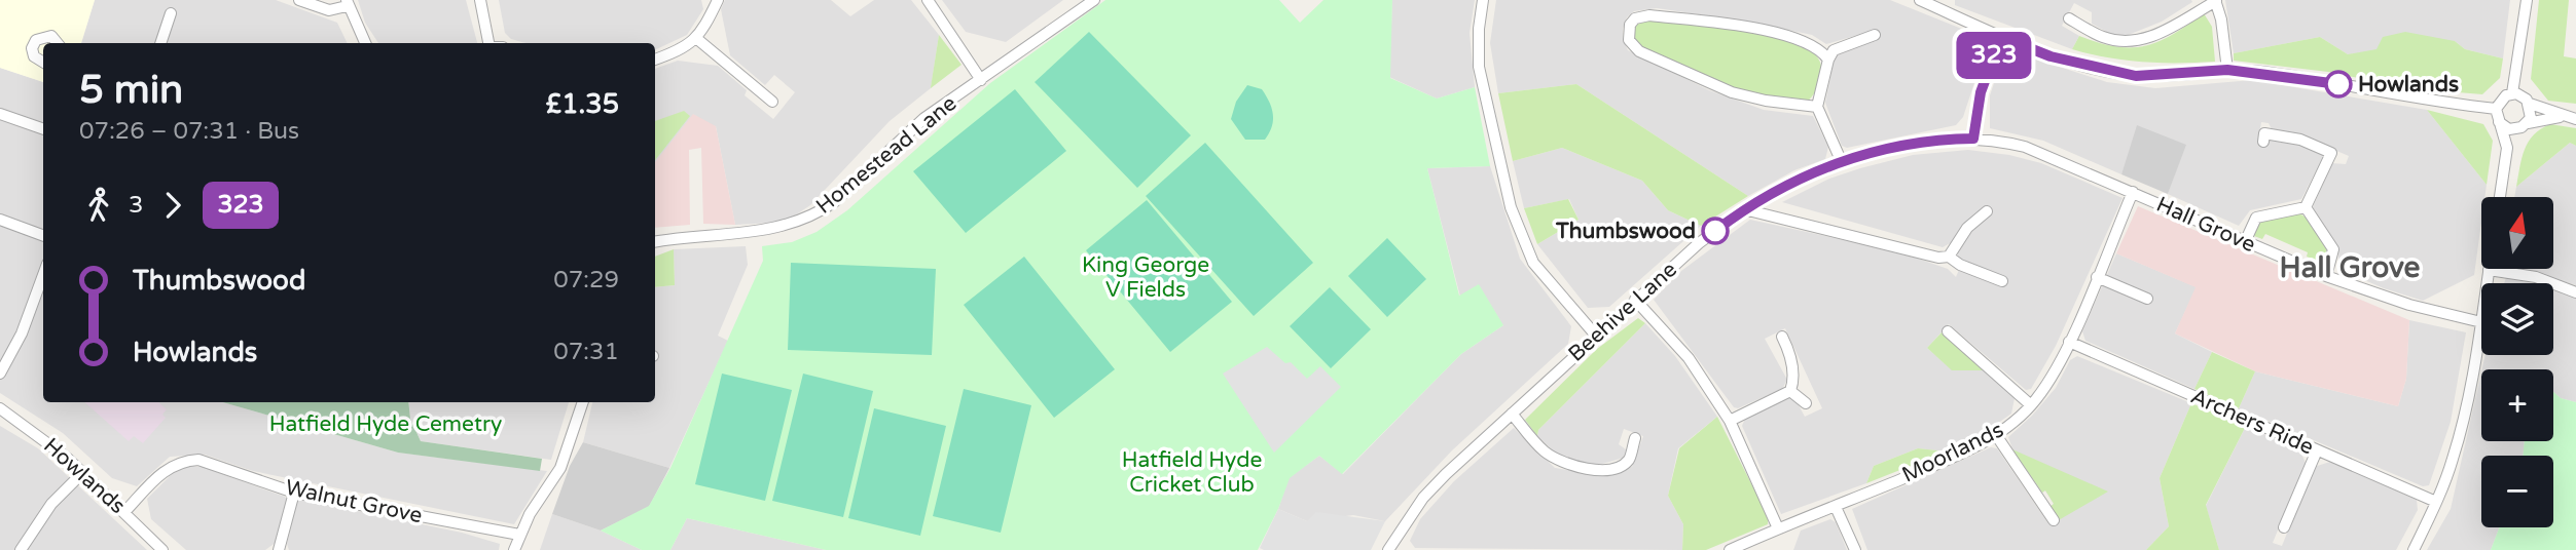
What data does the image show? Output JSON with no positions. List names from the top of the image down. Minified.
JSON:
{"streets":{"street":["Homestead Lane","Hall Grove","Beehive Lane","Archers Ride","Moorlands","Howlands","Walnut Grove"]},"crossings":[["Hall Grove","Beehive Lane"],["Hall Grove","Moorlands"],["Archers Ride","Moorlands"],["Howlands","Walnut Grove"]],"districts":["Hall Grove"],"parks":["King George V Fields","Hatfield Hyde Cemetry","Hatfield Hyde Cricket Club"],"places":["Howlands","Thumbswood"],"lines":["bus line 323"],"north":"top","page":{"on_map":"323","heading":["5 min","07:26 – 07:31 · Bus","£1.35"],"legs":["3","323"],"map_buttons":["+","−"],"list":[{"name":"Thumbswood","value":"07:29"},{"name":"Howlands","value":"07:31"}]}}
